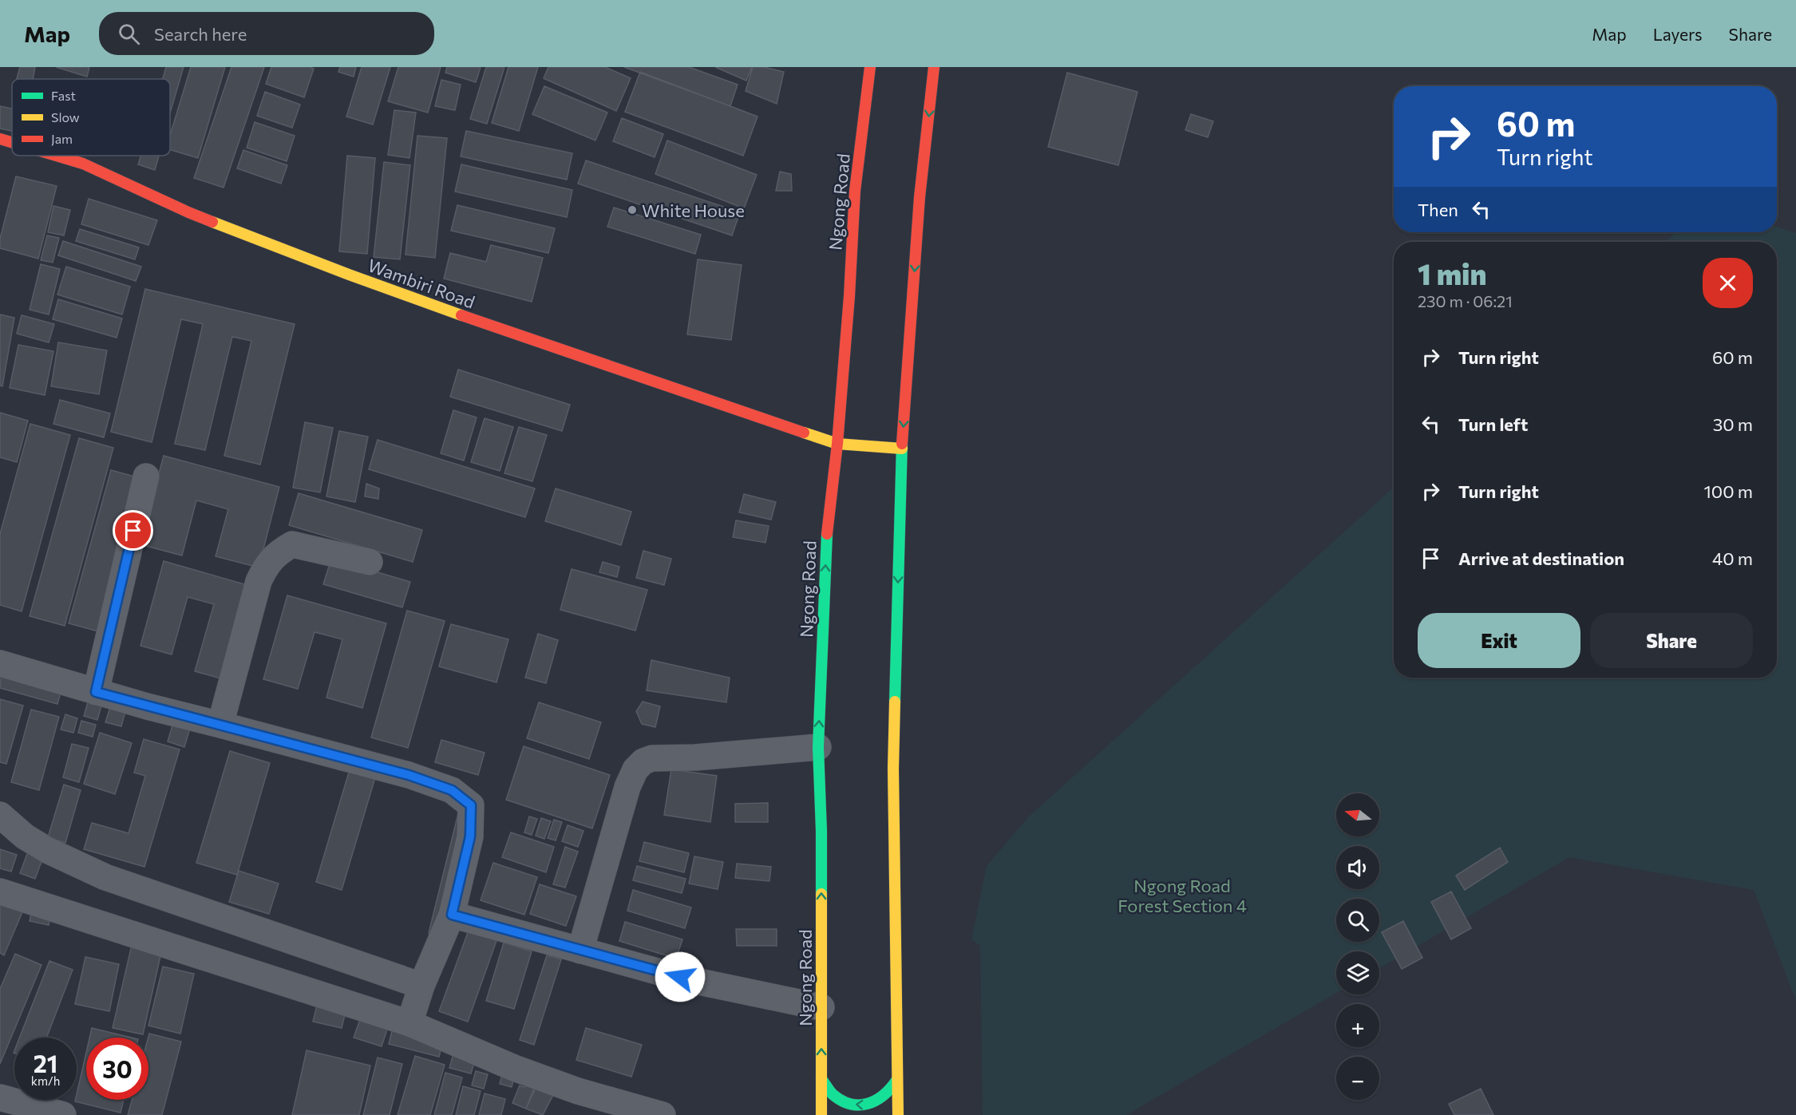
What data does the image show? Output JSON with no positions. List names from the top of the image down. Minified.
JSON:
{"streets":{"main road":["Ngong Road","Wambiri Road"]},"crossings":[["Ngong Road","Wambiri Road"]],"parks":["Ngong Road Forest Section 4"],"places":["White House"],"legend":["Fast","Slow","Jam"],"north":"left","page":{"header":"Map","search":"Search here","nav":["Map","Layers","Share"],"turn":["60 m","Turn right"],"then":"Then","heading":["1 min","230 m · 06:21"],"list":[{"name":"Turn right","value":"60 m"},{"name":"Turn left","value":"30 m"},{"name":"Turn right","value":"100 m"},{"name":"Arrive at destination","value":"40 m"}],"buttons":["Exit","Share"],"map_buttons":["+","−"],"speed":"21 km/h","limit":"30"}}
